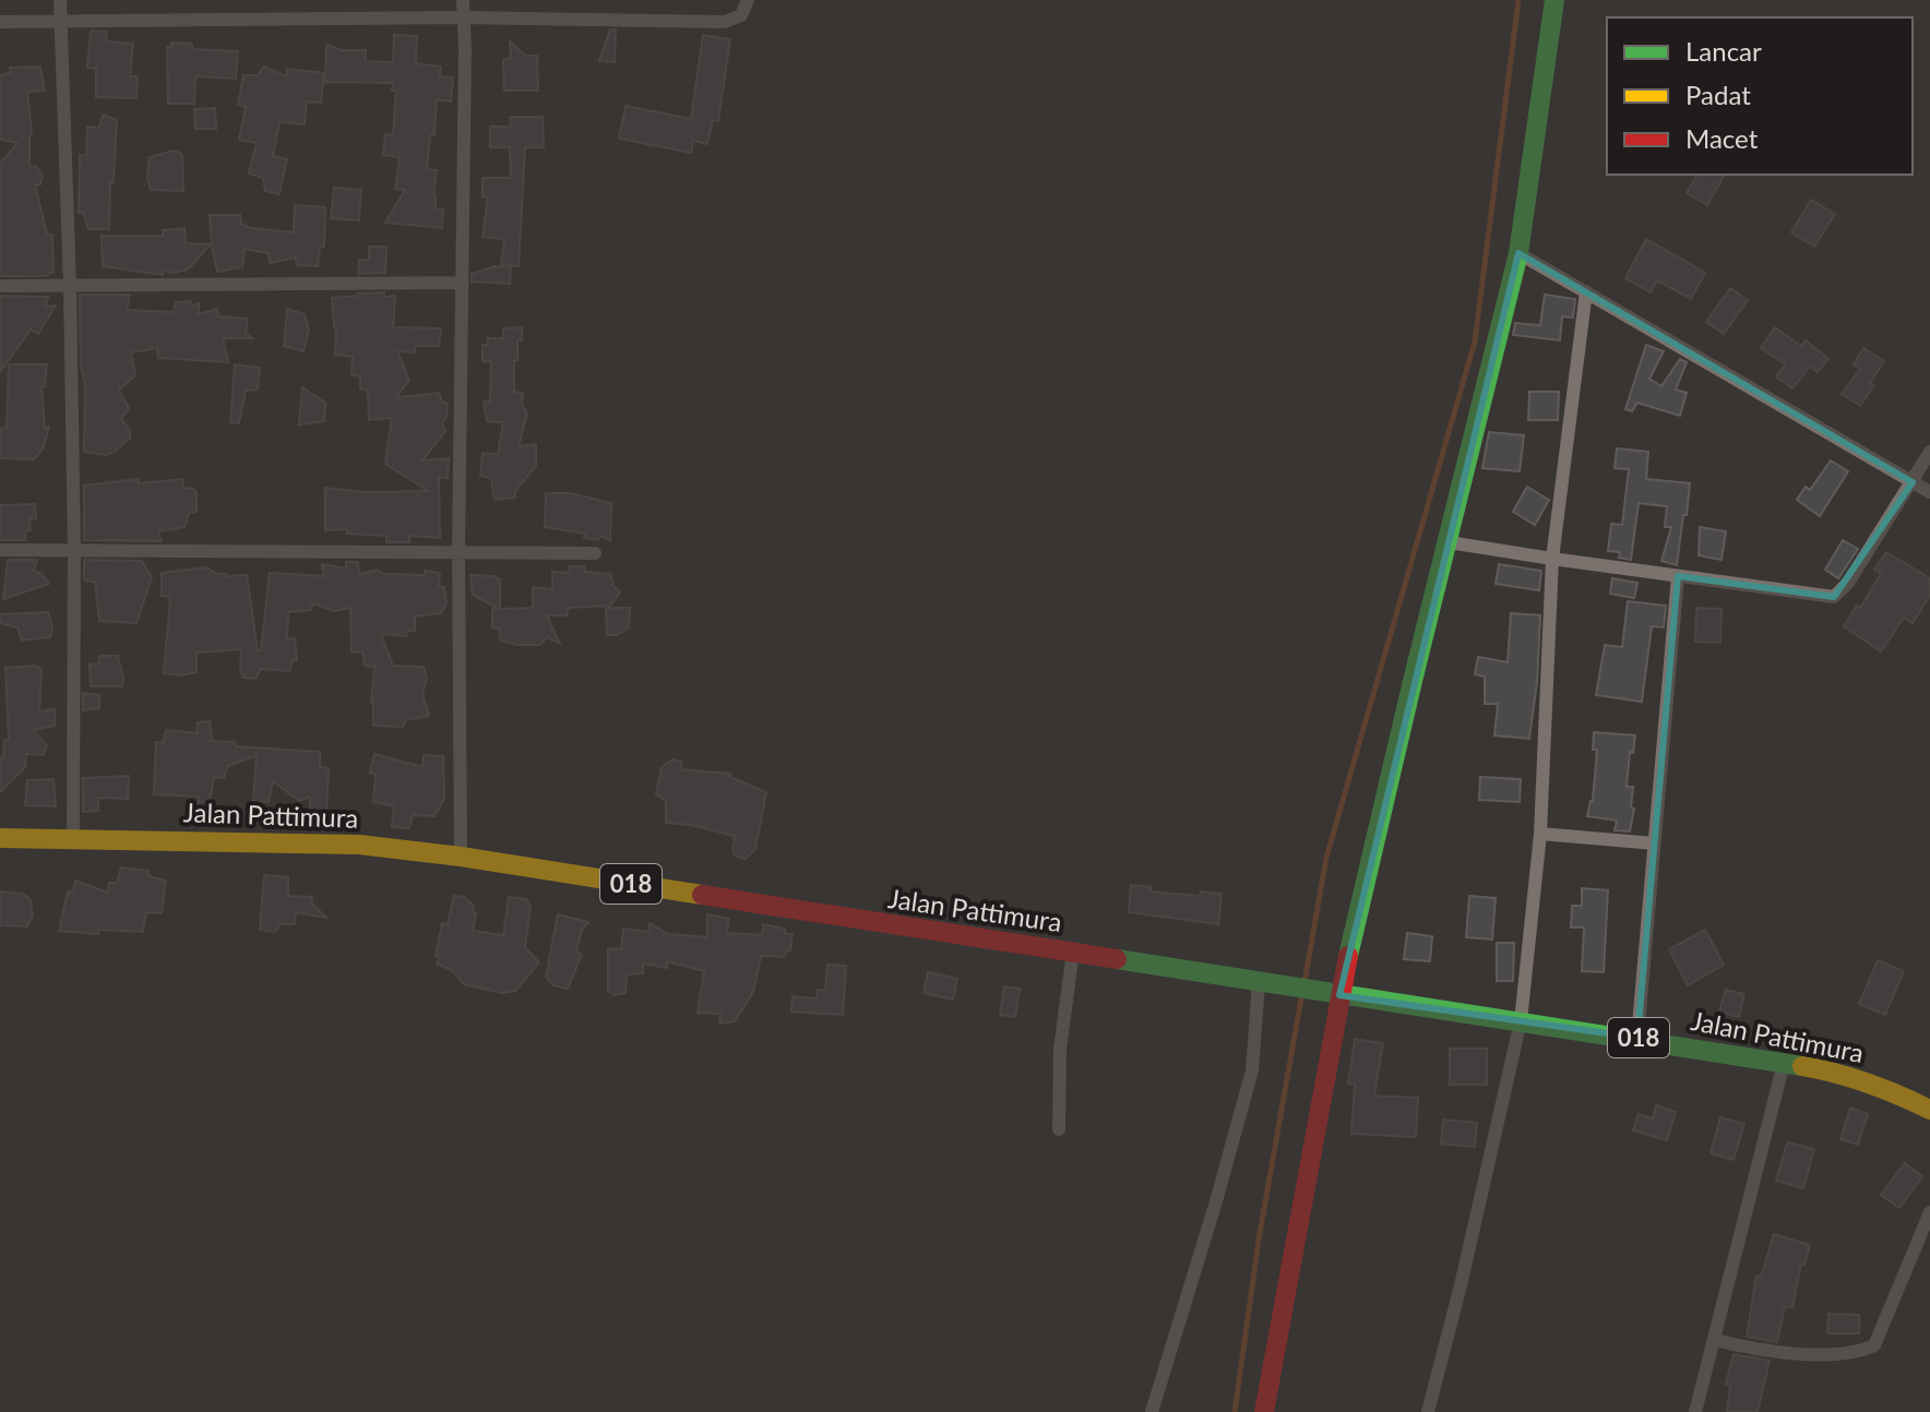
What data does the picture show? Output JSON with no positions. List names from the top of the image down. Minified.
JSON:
{"streets":{"main road":["Jalan Pattimura","018"]},"legend":["Lancar","Padat","Macet"]}
